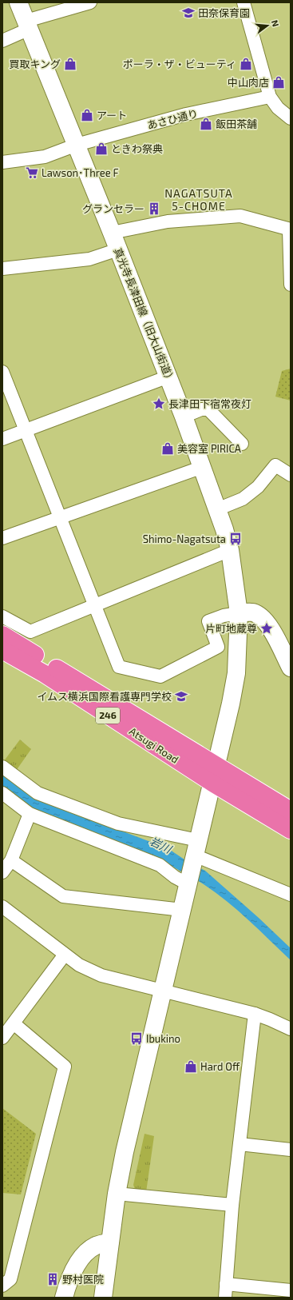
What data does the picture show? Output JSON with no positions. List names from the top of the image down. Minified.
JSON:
{"streets":{"highway":["246","Atsugi Road"],"street":["あさひ通り","真光寺長津田線（旧大山街道）"]},"crossings":[["あさひ通り","真光寺長津田線（旧大山街道）"],["真光寺長津田線（旧大山街道）","Atsugi Road"]],"districts":["NAGATSUTA 5-CHOME"],"water":["岩川"],"places":{"school or university":["田奈保育園","イムス横浜国際看護専門学校"],"shop":["買取キング","ポーラ・ザ・ビューティ","中山肉店","アート","飯田茶舗","ときわ祭典","美容室 PIRICA","Hard Off"],"supermarket":["Lawson･Three F"],"building":["グランセラー","野村医院"],"place":["長津田下宿常夜灯","片町地蔵尊"],"bus stop":["Shimo-Nagatsuta","Ibukino"]},"north":"right"}
